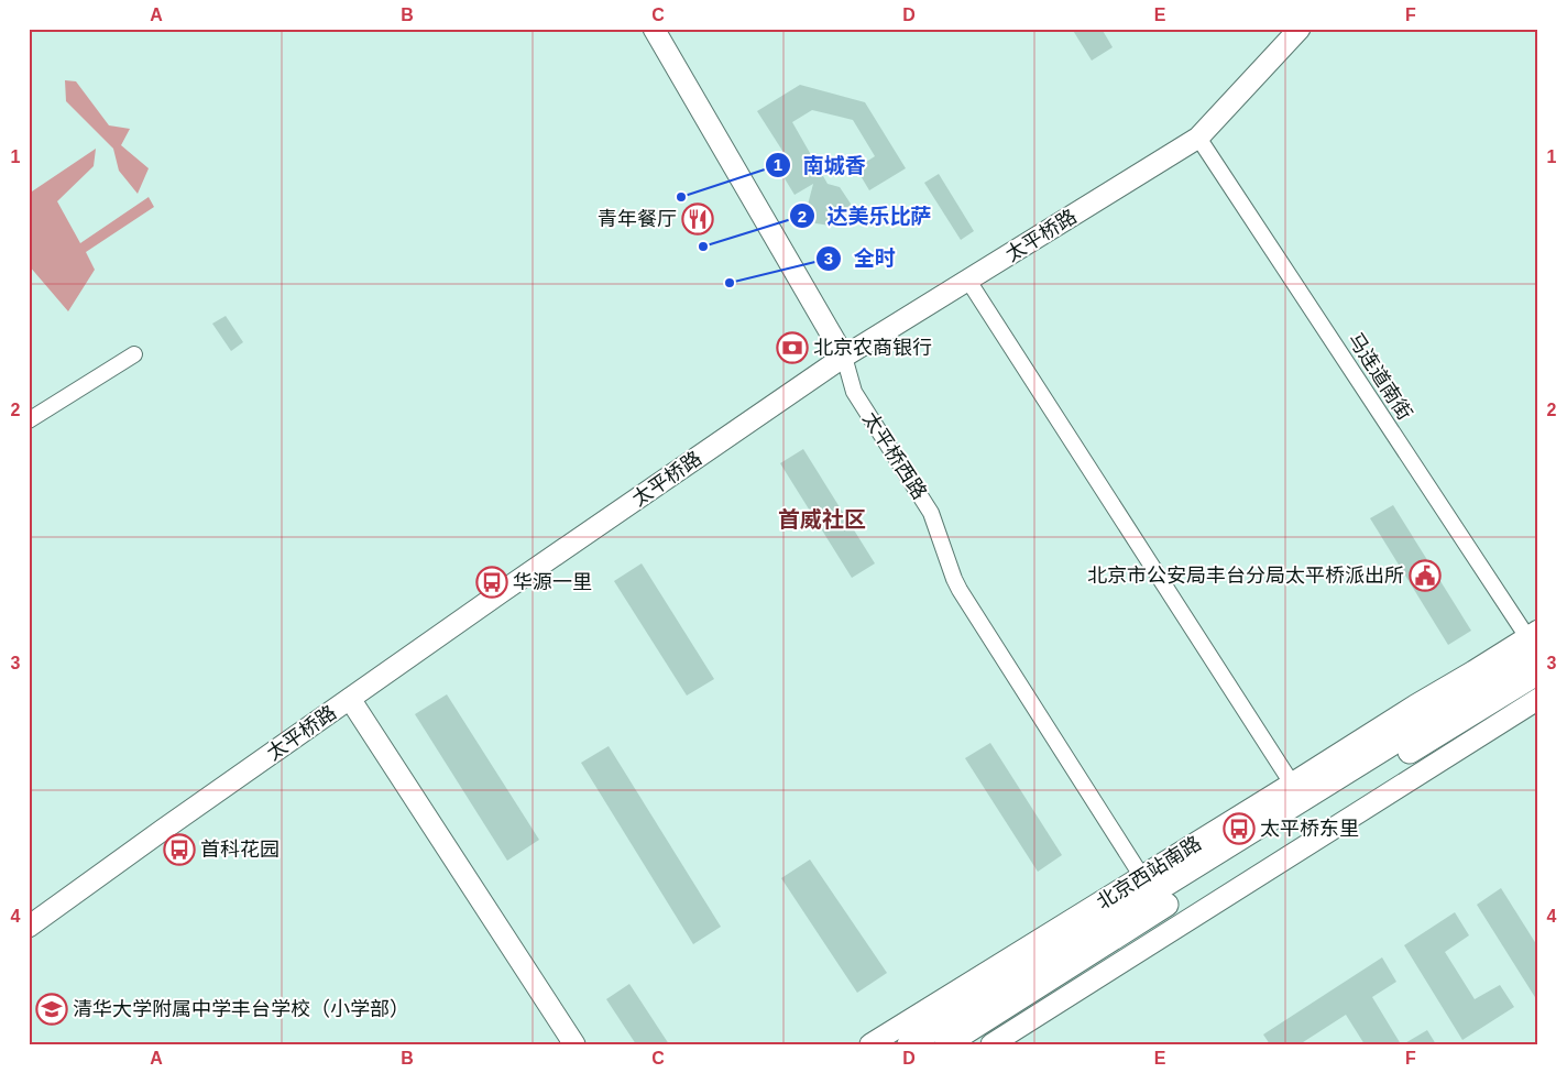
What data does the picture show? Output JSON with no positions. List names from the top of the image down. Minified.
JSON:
{"streets":{"main road":["北京西站南路"],"street":["太平桥路","马连道南街","太平桥西路"]},"crossings":[["太平桥路","马连道南街"],["太平桥路","太平桥西路"],["马连道南街","北京西站南路"],["太平桥西路","北京西站南路"]],"districts":["首威社区"],"places":{"other":["南城香","达美乐比萨","全时"],"restaurant":["青年餐厅"],"bank":["北京农商银行"],"public building":["北京市公安局丰台分局太平桥派出所"],"bus stop":["华源一里","太平桥东里","首科花园"],"school or university":["清华大学附属中学丰台学校（小学部）"]},"grid":{"columns":["A","B","C","D","E","F"],"rows":["1","2","3","4"]}}
